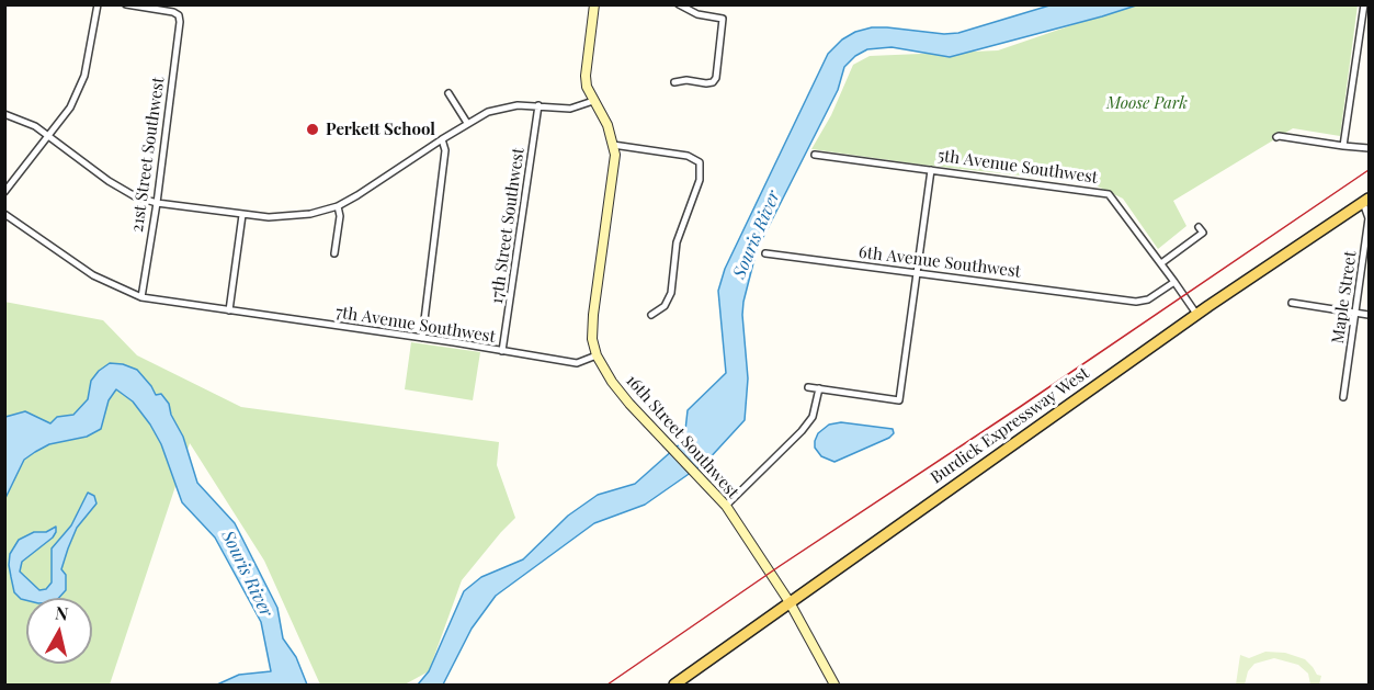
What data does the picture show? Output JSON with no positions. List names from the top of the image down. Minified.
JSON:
{"streets":{"main road":["Burdick Expressway West","16th Street Southwest"],"street":["21st Street Southwest","5th Avenue Southwest","17th Street Southwest","6th Avenue Southwest","Maple Street","7th Avenue Southwest"]},"crossings":[["21st Street Southwest","7th Avenue Southwest"],["5th Avenue Southwest","6th Avenue Southwest"],["5th Avenue Southwest","Burdick Expressway West"],["17th Street Southwest","7th Avenue Southwest"],["Maple Street","Burdick Expressway West"],["7th Avenue Southwest","16th Street Southwest"],["Burdick Expressway West","16th Street Southwest"]],"water":["Souris River"],"parks":["Moose Park"],"places":["Perkett School"],"north":"top"}
